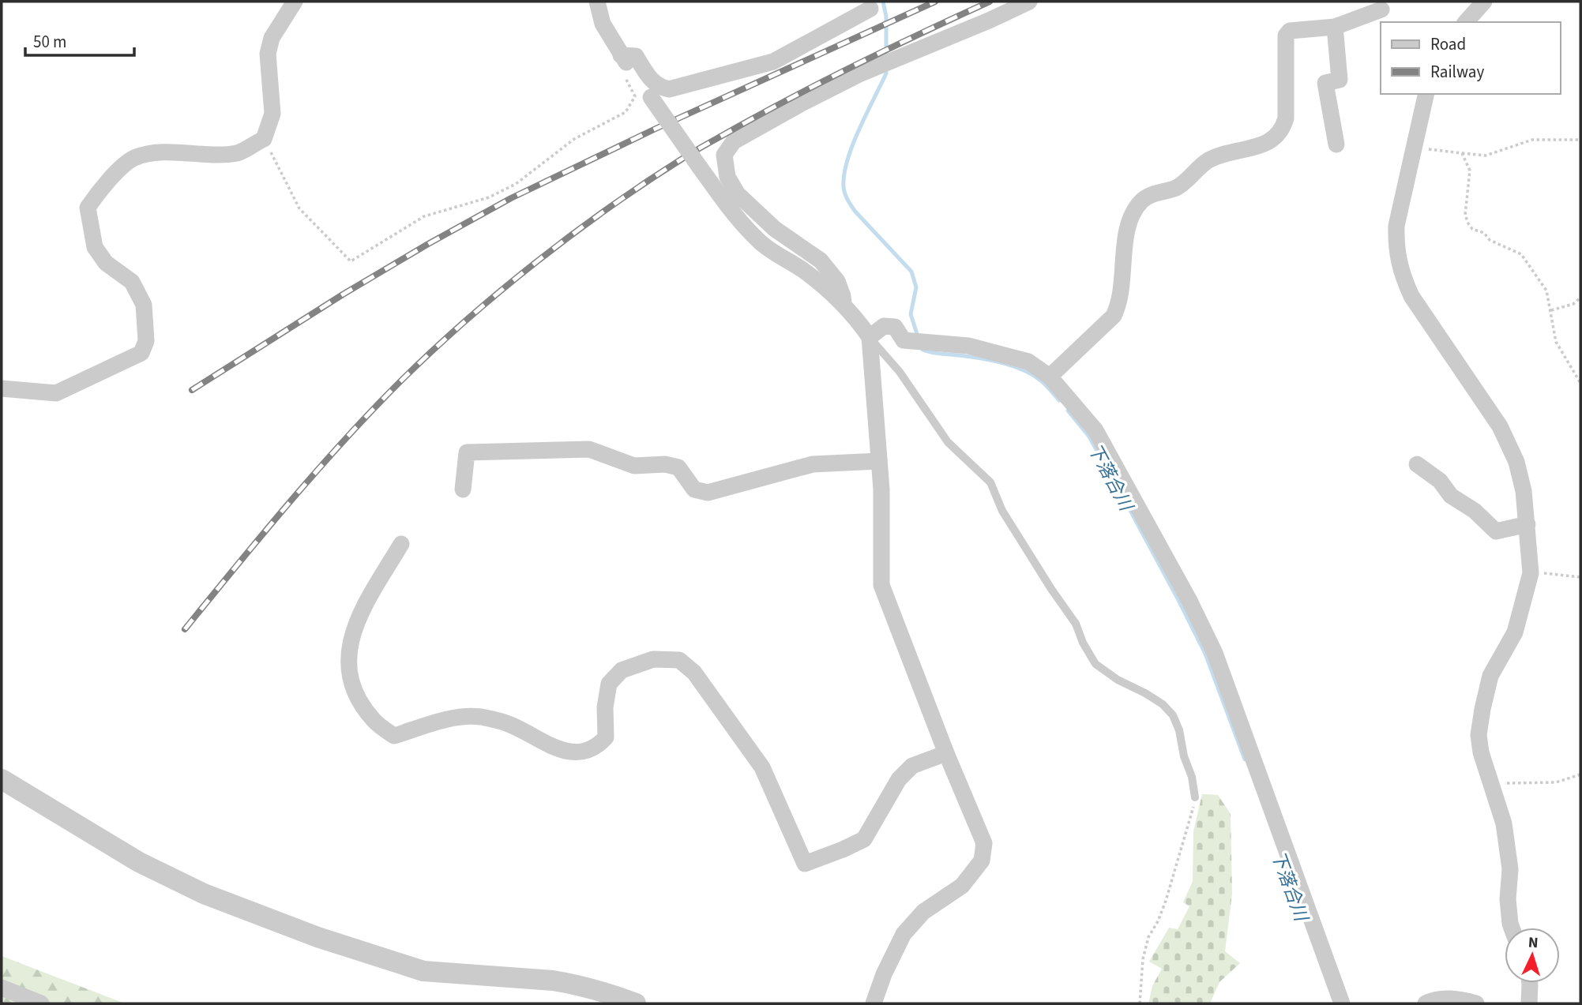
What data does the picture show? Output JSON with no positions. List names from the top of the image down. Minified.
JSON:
{"water":["下落合川"],"legend":["Road","Railway"],"scale_bar":"50 m","north":"top"}
